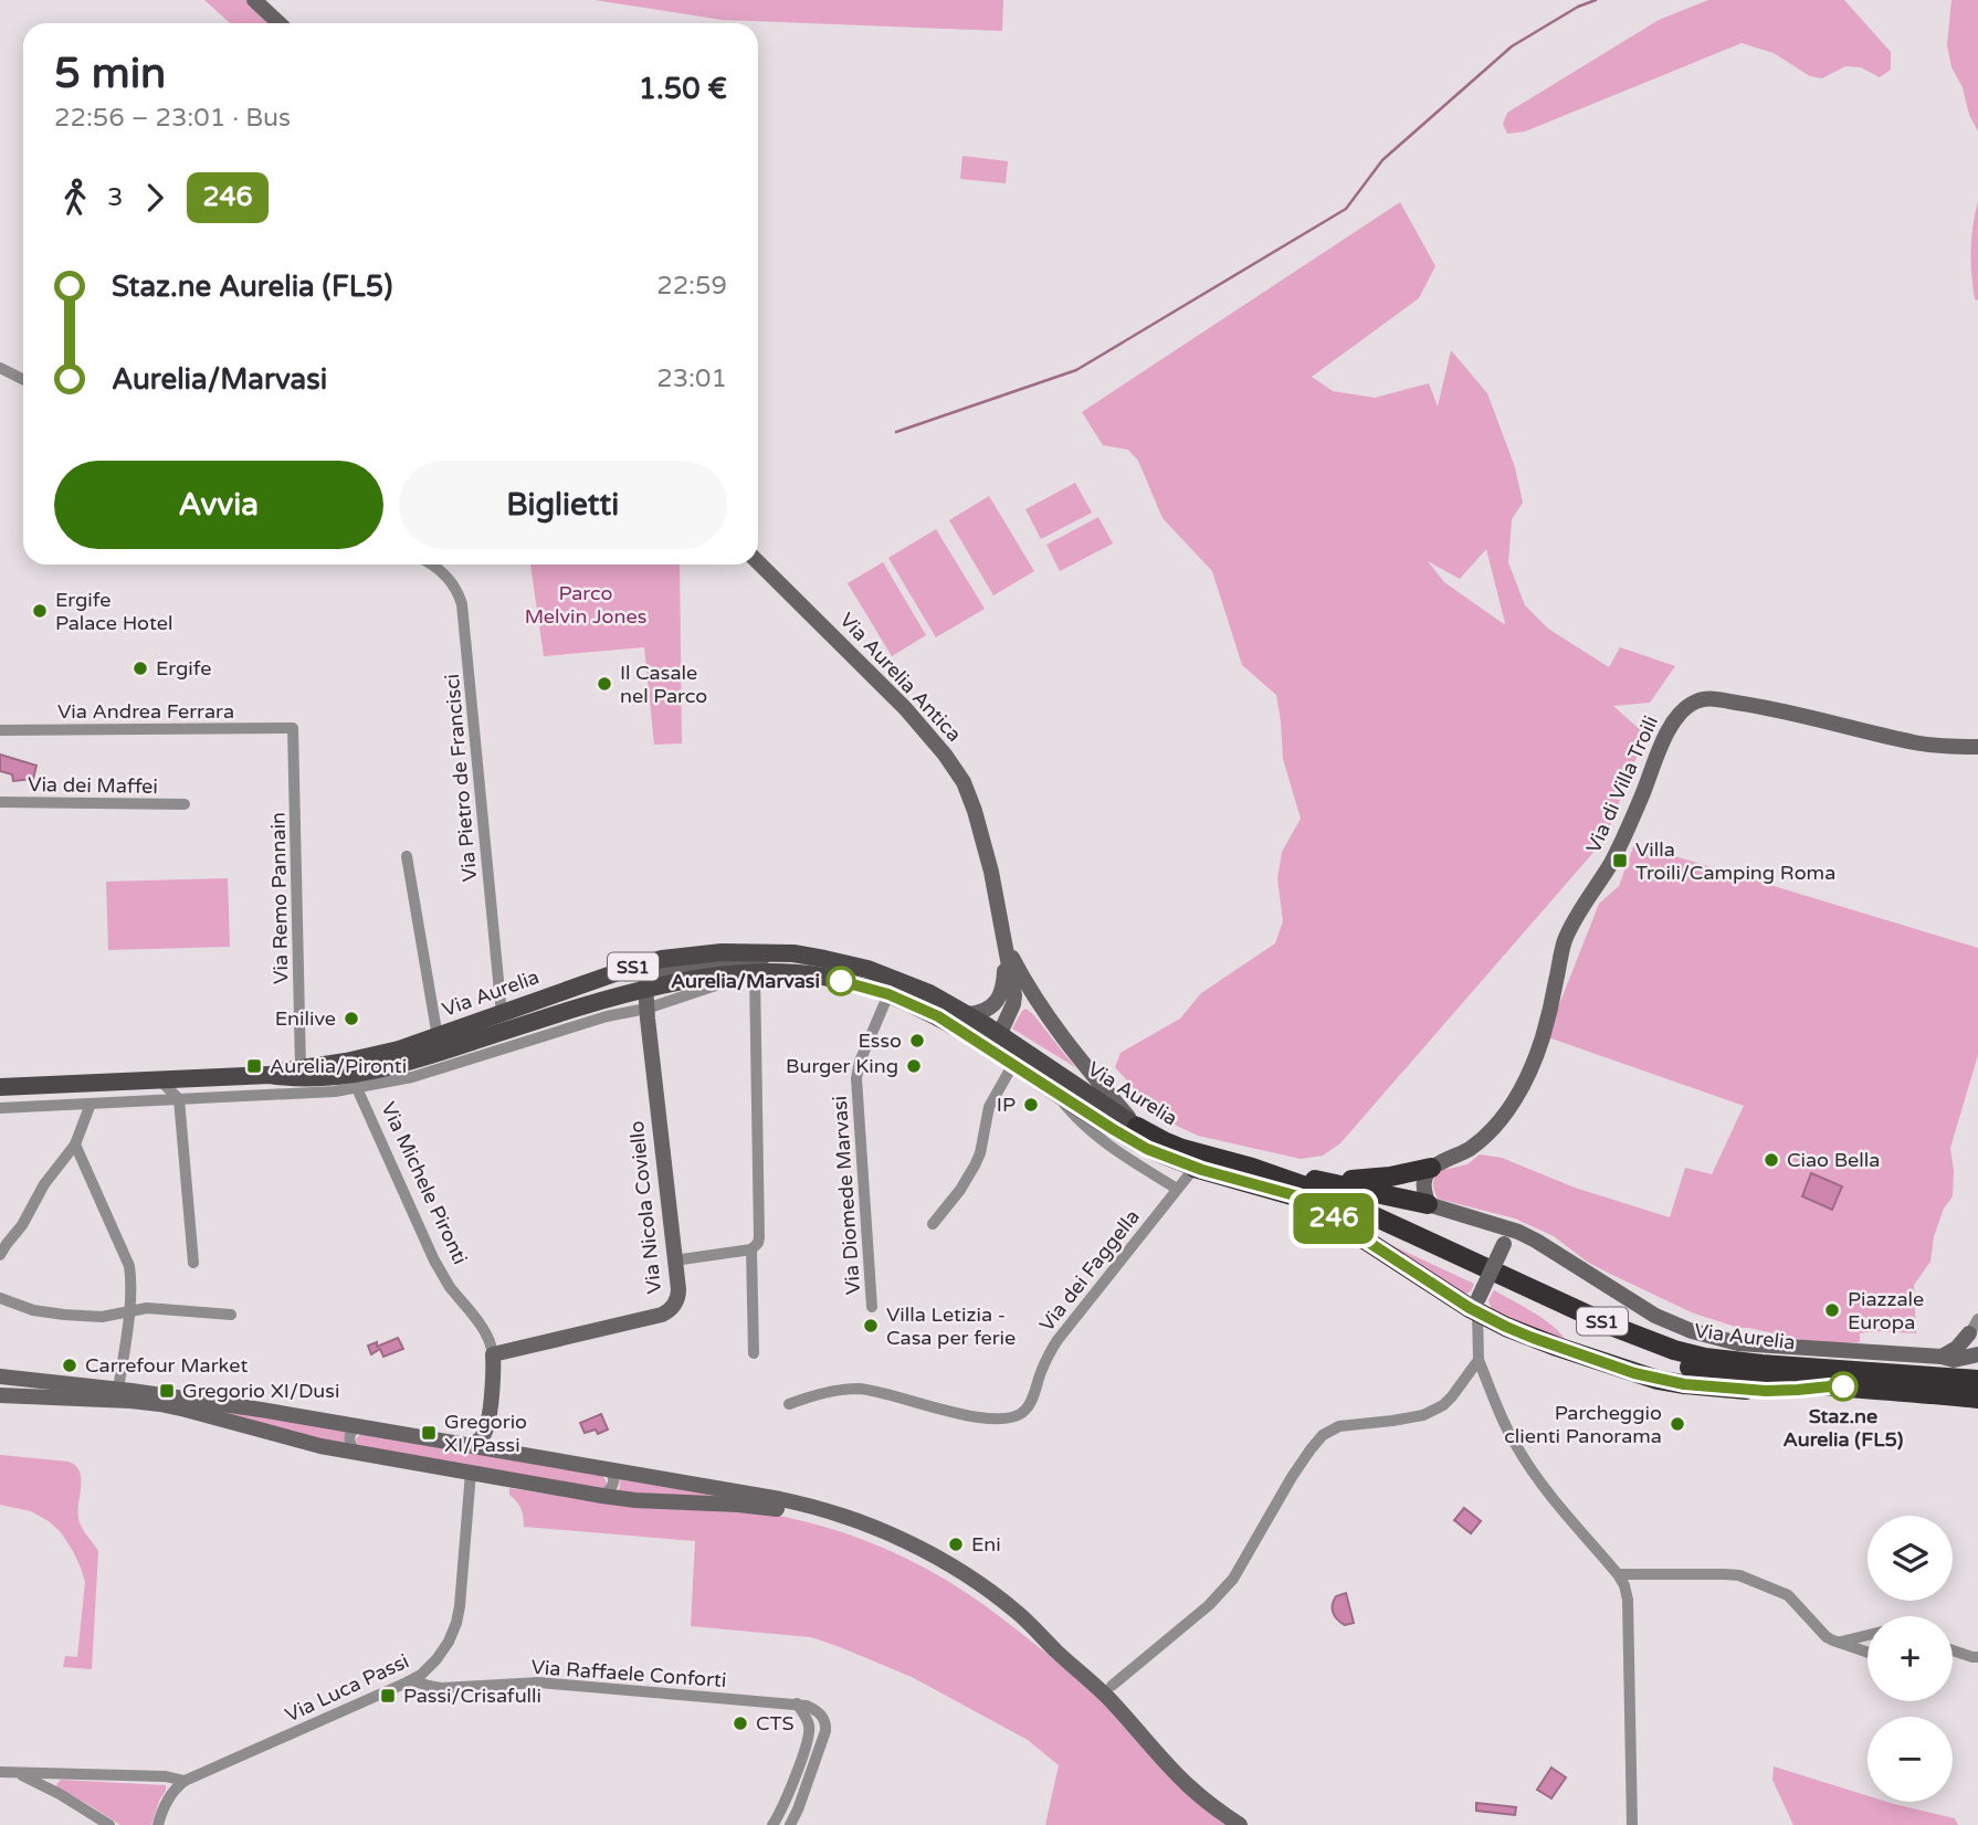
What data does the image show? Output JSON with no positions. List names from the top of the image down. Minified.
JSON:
{"streets":{"highway":["SS1","Via Aurelia"],"street":["Via Aurelia Antica","Via Andrea Ferrara","Via Pietro de Francisci","Via di Villa Troili","Via dei Maffei","Via Remo Pannain","Via Michele Pironti","Via Diomede Marvasi","Via Nicola Coviello","Via dei Faggella","Via Raffaele Conforti","Via Luca Passi"]},"crossings":[["Via Andrea Ferrara","Via Remo Pannain"],["Via Pietro de Francisci","Via Aurelia"],["Via Remo Pannain","Via Aurelia"],["Via Aurelia","Via Michele Pironti"],["Via Aurelia","Via Diomede Marvasi"],["Via Aurelia","Via Nicola Coviello"],["Via Aurelia","Via dei Faggella"],["Via Michele Pironti","Via Nicola Coviello"],["Via Raffaele Conforti","Via Luca Passi"]],"parks":["Parco Melvin Jones"],"places":{"other":["Ergife Palace Hotel","Ergife","Il Casale nel Parco","Aurelia/Marvasi","Enilive","Esso","Burger King","IP","Ciao Bella","Piazzale Europa","Villa Letizia - Casa per ferie","Carrefour Market","Staz.ne Aurelia (FL5)","Parcheggio clienti Panorama","Eni","CTS"],"transit":["Villa Troili/Camping Roma","Aurelia/Pironti","Gregorio XI/Dusi","Gregorio XI/Passi","Passi/Crisafulli"]},"lines":["bus line 246"],"page":{"on_map":"246","heading":["5 min","22:56 – 23:01 · Bus","1.50 €"],"legs":["3","246"],"list":[{"name":"Staz.ne Aurelia (FL5)","value":"22:59"},{"name":"Aurelia/Marvasi","value":"23:01"}],"buttons":["Avvia","Biglietti"],"map_buttons":["+","−"]}}
